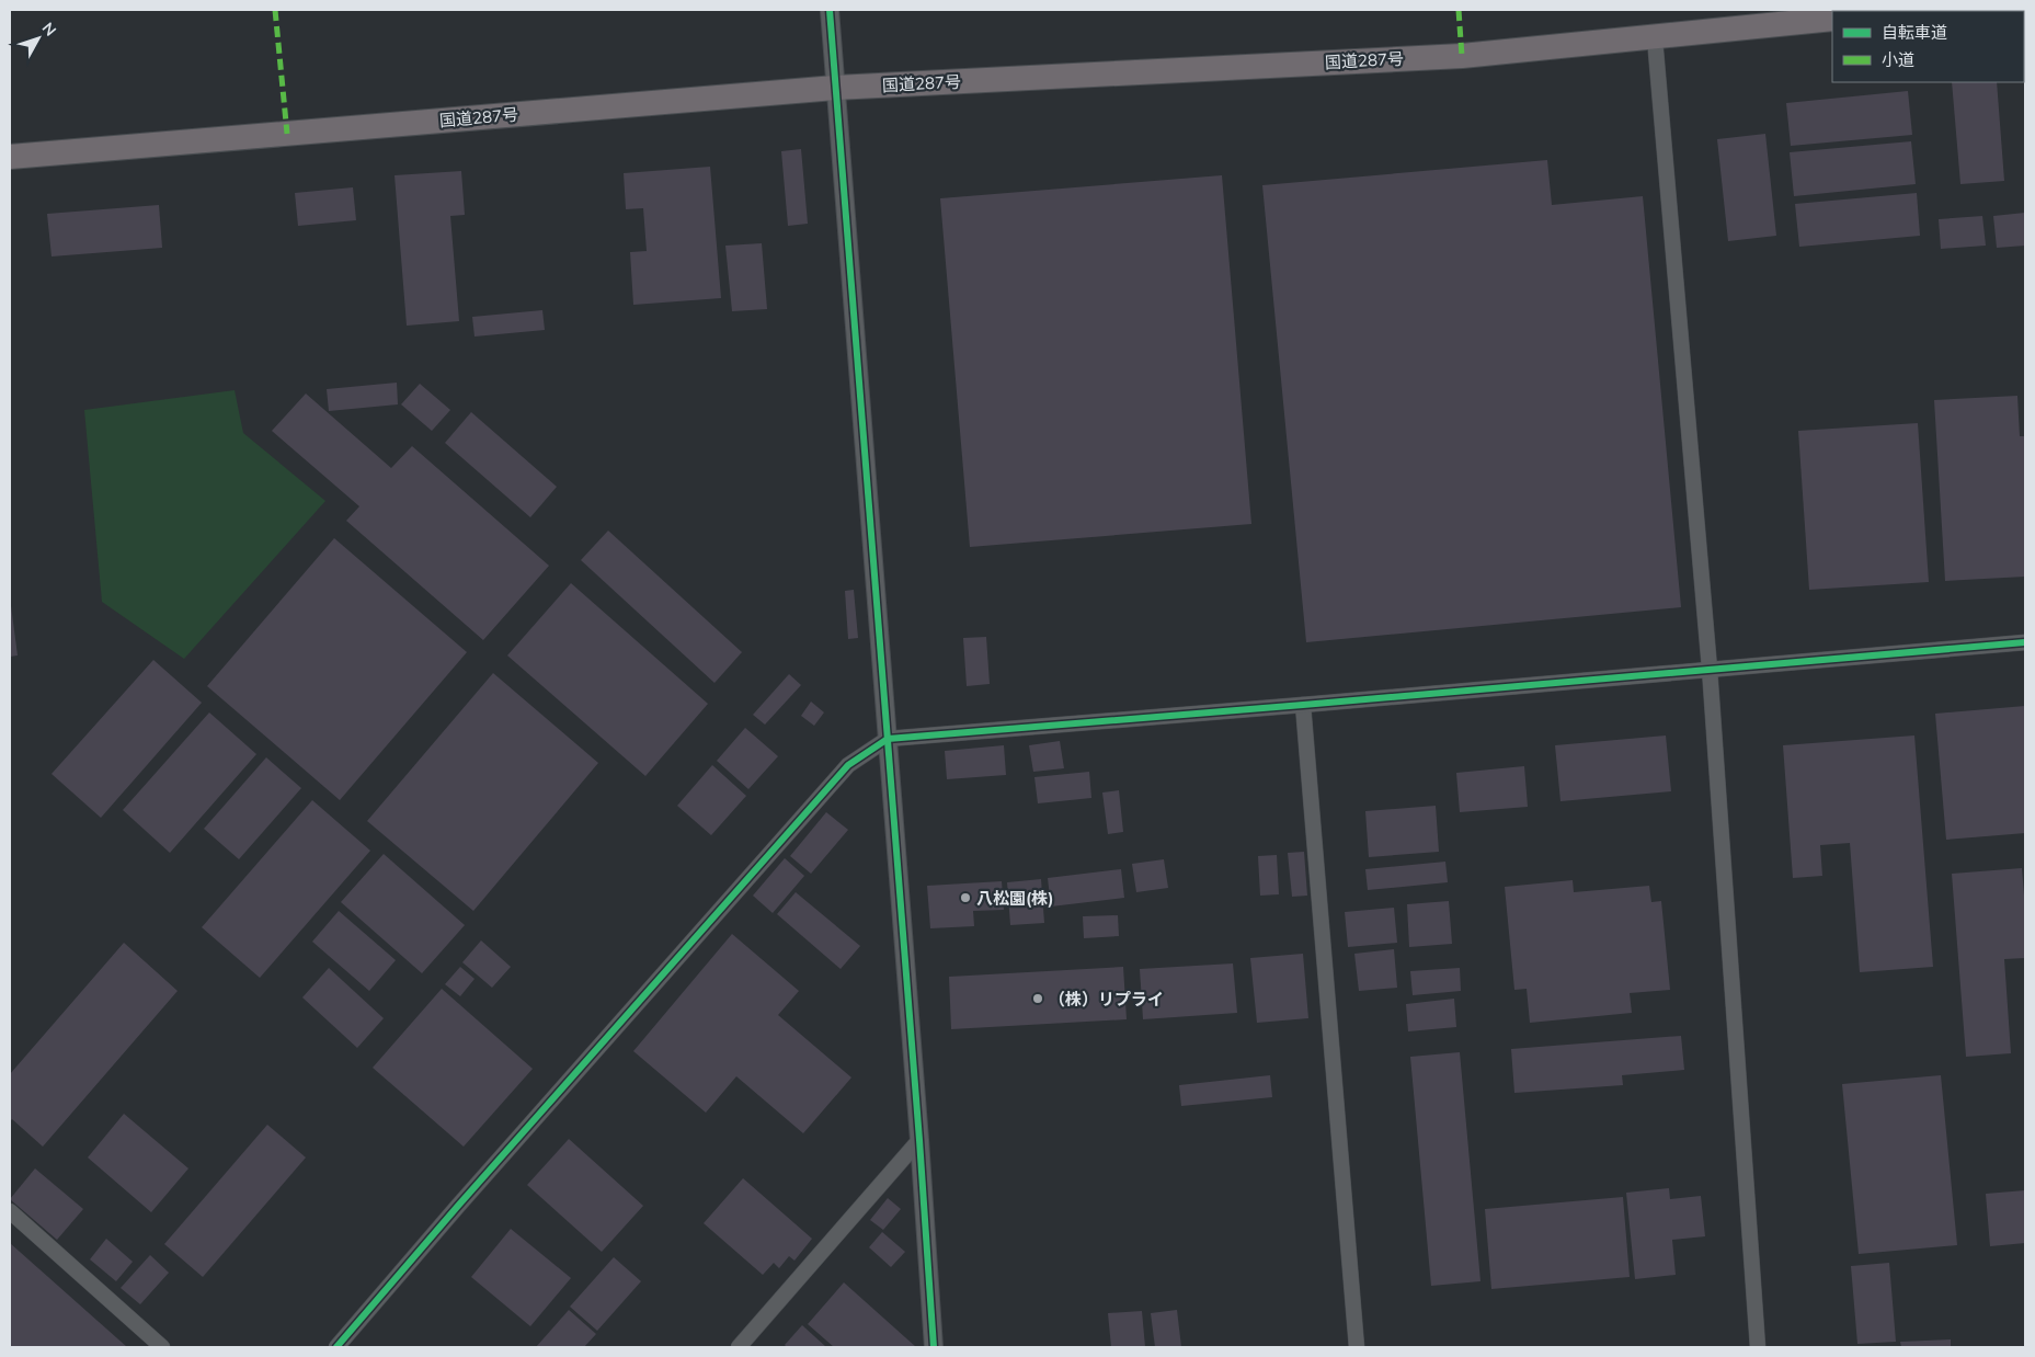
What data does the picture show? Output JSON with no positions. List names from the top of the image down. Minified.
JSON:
{"streets":{"highway":["国道287号"]},"places":["八松園(株)","（株）リプライ"],"legend":["自転車道","小道"],"north":"top right"}
